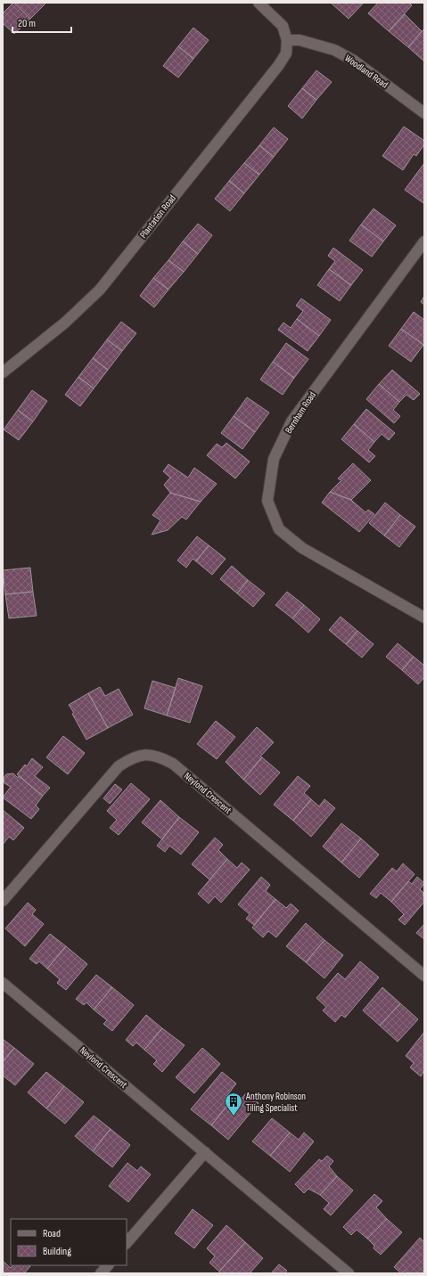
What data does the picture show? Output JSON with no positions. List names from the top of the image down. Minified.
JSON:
{"streets":{"street":["Woodland Road","Plantation Road","Bernham Road","Neylond Crescent"]},"crossings":[["Woodland Road","Plantation Road"]],"places":{"building":["Anthony Robinson Tiling Specialist"]},"legend":["Road","Building"],"scale_bar":"20 m"}
